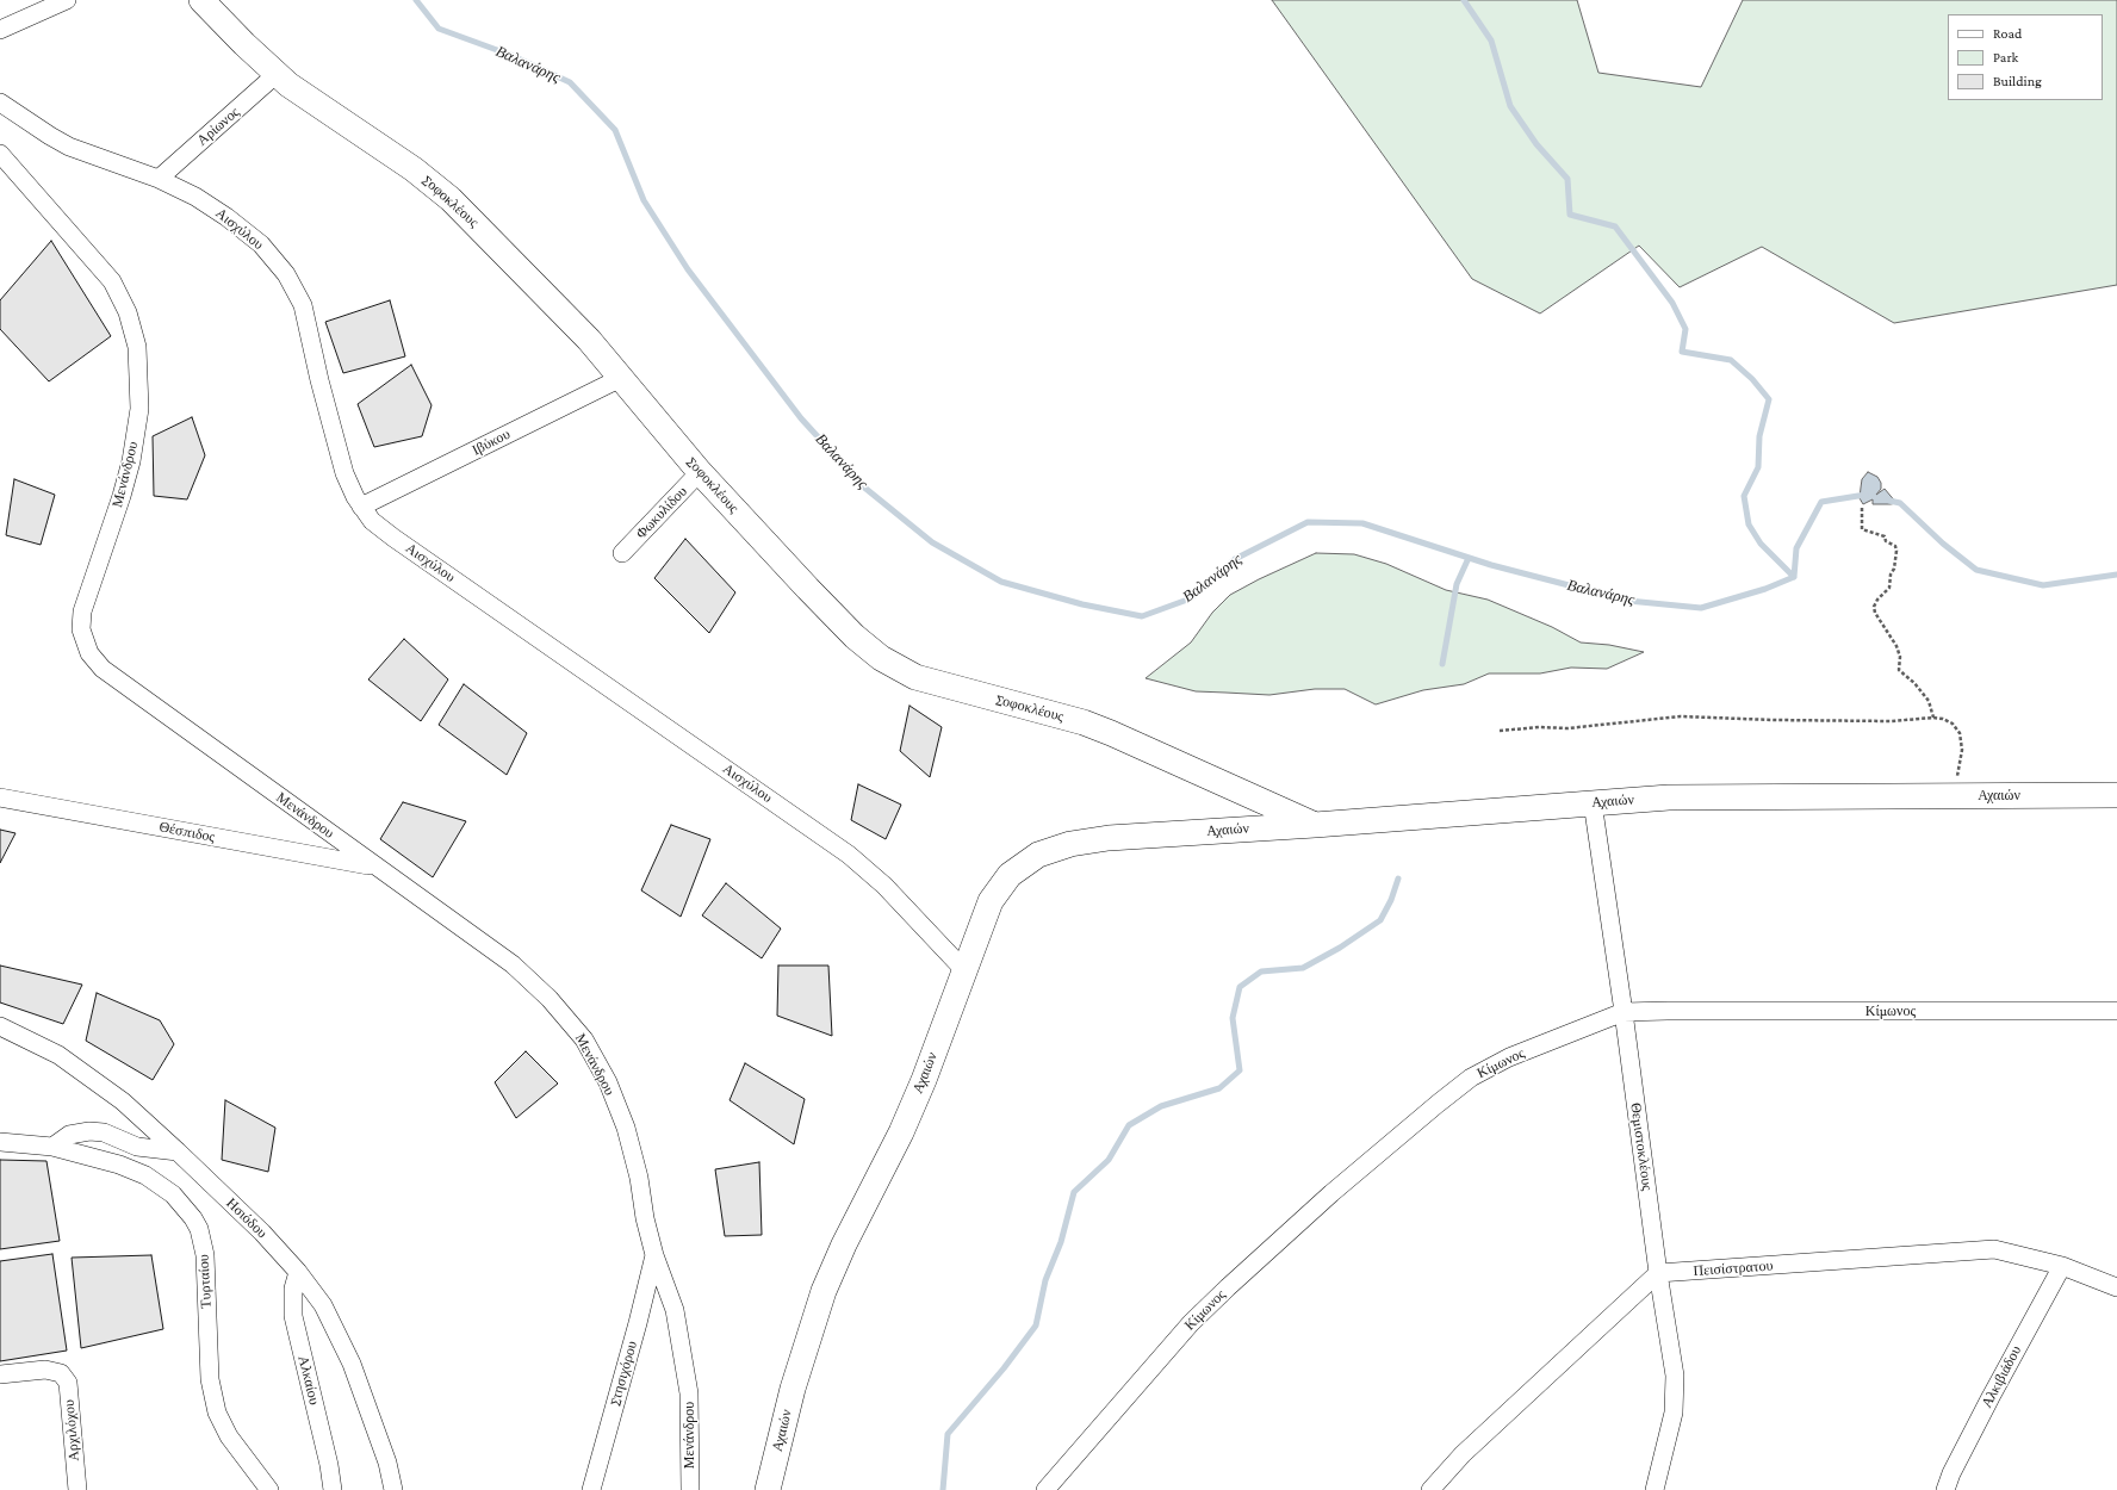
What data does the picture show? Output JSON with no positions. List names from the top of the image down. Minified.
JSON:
{"streets":{"main road":["Σοφοκλέους","Αχαιών"],"street":["Αρίωνος","Αισχύλου","Ιβύκου","Μενάνδρου","Φωκυλίδου","Θέσπιδος","Κίμωνος","Θεμιστοκλέους","Ησιόδου","Πεισίστρατου","Τυρταίου","Στησιχόρου","Αλκιβιάδου","Αλκαίου","Αρχιλόχου"]},"crossings":[["Αρίωνος","Σοφοκλέους"],["Αρίωνος","Αισχύλου"],["Σοφοκλέους","Ιβύκου"],["Σοφοκλέους","Φωκυλίδου"],["Σοφοκλέους","Αχαιών"],["Αισχύλου","Ιβύκου"],["Αισχύλου","Αχαιών"],["Μενάνδρου","Θέσπιδος"],["Μενάνδρου","Στησιχόρου"],["Αχαιών","Θεμιστοκλέους"],["Κίμωνος","Θεμιστοκλέους"],["Θεμιστοκλέους","Πεισίστρατου"],["Ησιόδου","Αλκαίου"],["Πεισίστρατου","Αλκιβιάδου"]],"water":["Βαλανάρης"],"legend":["Road","Park","Building"]}
